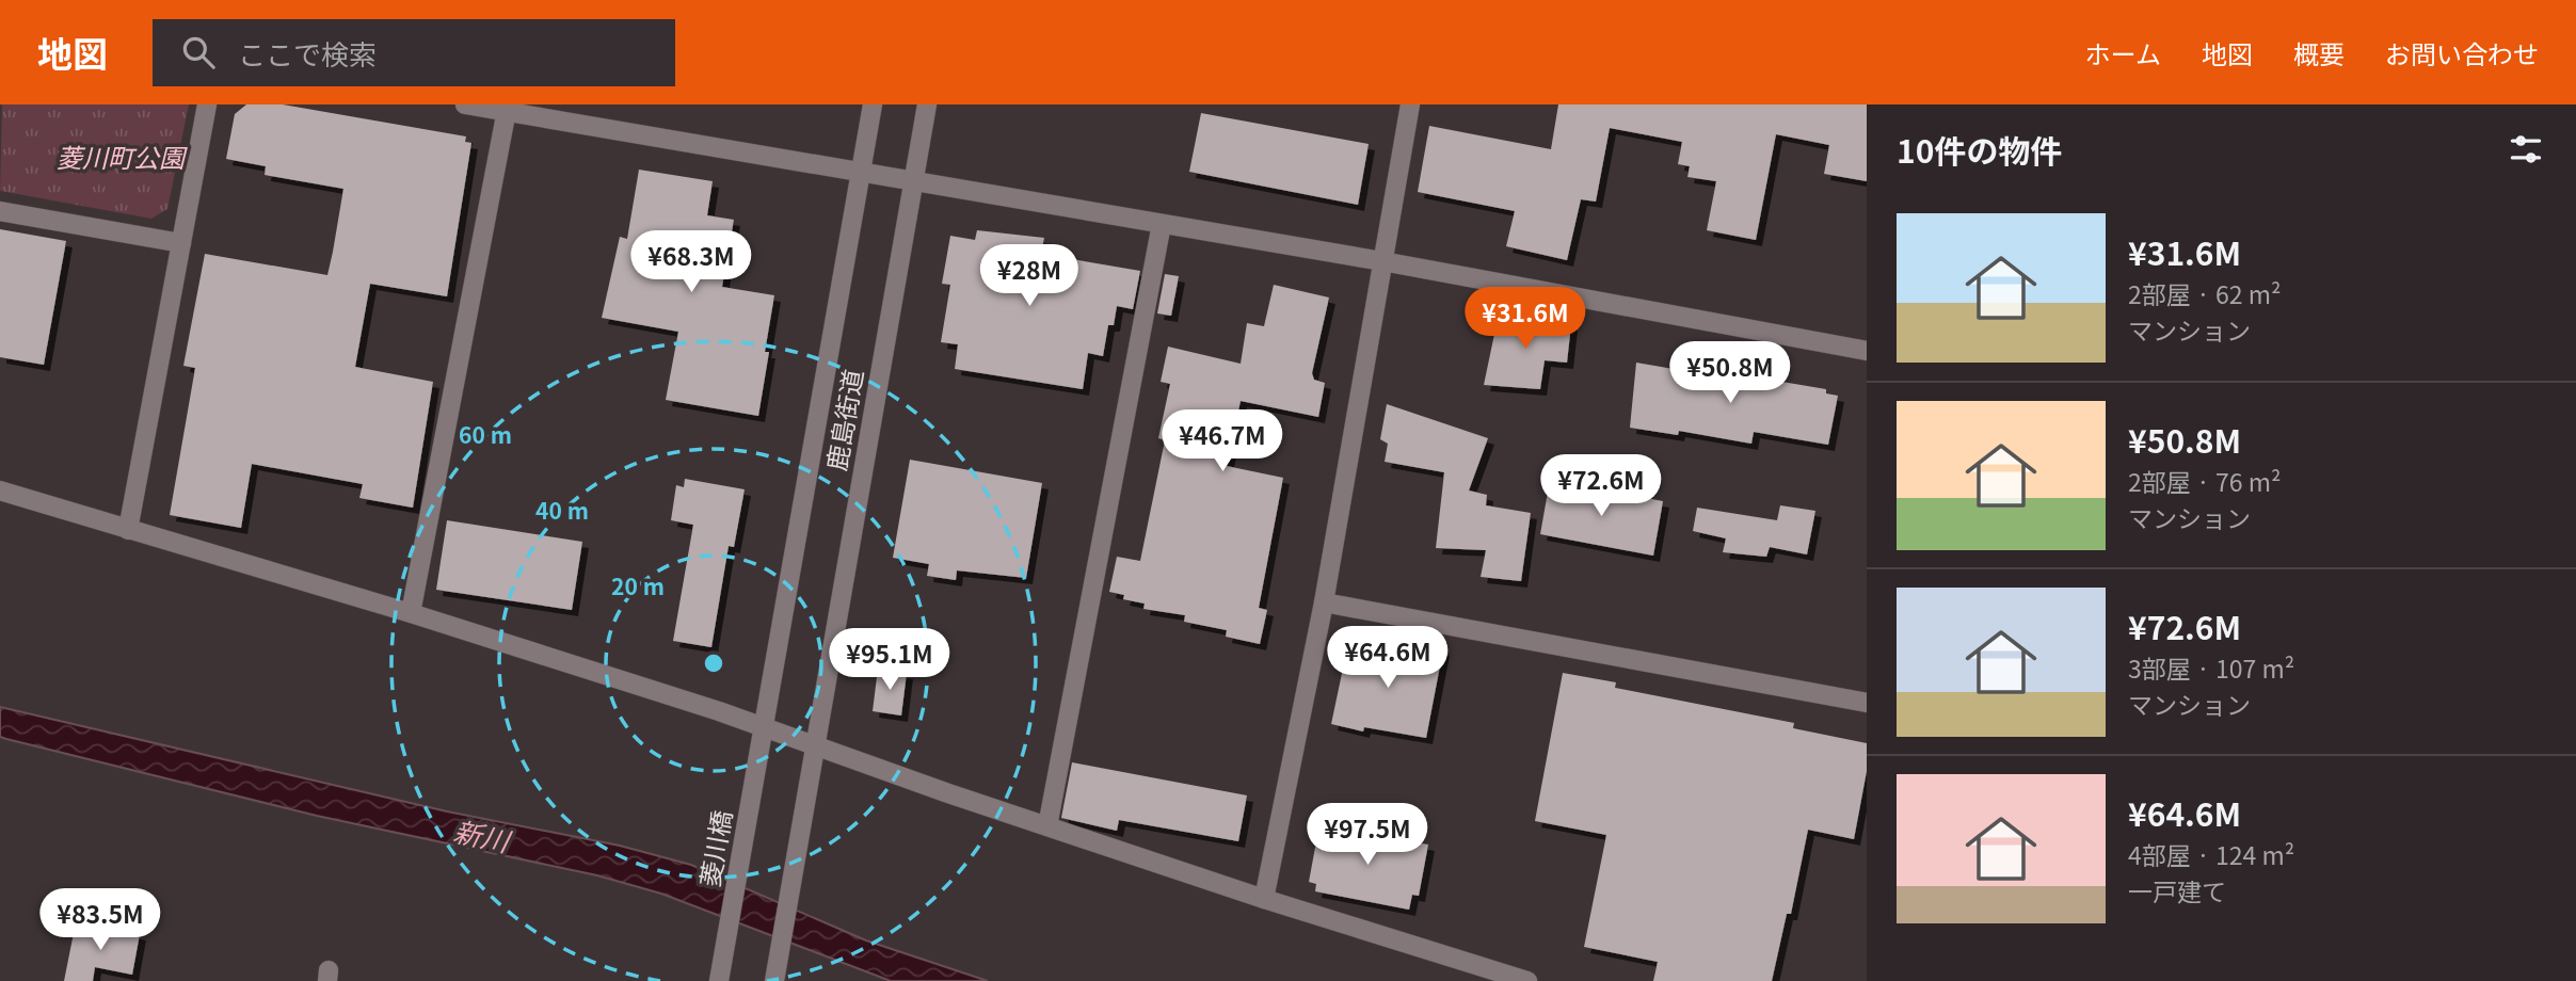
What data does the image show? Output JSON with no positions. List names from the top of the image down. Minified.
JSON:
{"streets":{"street":["鹿島街道","菱川橋"]},"crossings":[["鹿島街道","菱川橋"]],"water":["新川"],"parks":["菱川町公園"],"page":{"header":"地図","search":"ここで検索","nav":["ホーム","地図","概要","お問い合わせ"],"heading":"10件の物件","list":[{"name":"¥31.6M","note":"2部屋 · 62 m² · マンション"},{"name":"¥50.8M","note":"2部屋 · 76 m² · マンション"},{"name":"¥72.6M","note":"3部屋 · 107 m² · マンション"},{"name":"¥64.6M","note":"4部屋 · 124 m² · 一戸建て"}],"price":["¥68.3M","¥28M","¥31.6M","¥50.8M","¥46.7M","¥72.6M","¥64.6M","¥95.1M","¥97.5M","¥83.5M"]},"rings":["60 m","40 m","20 m"]}
